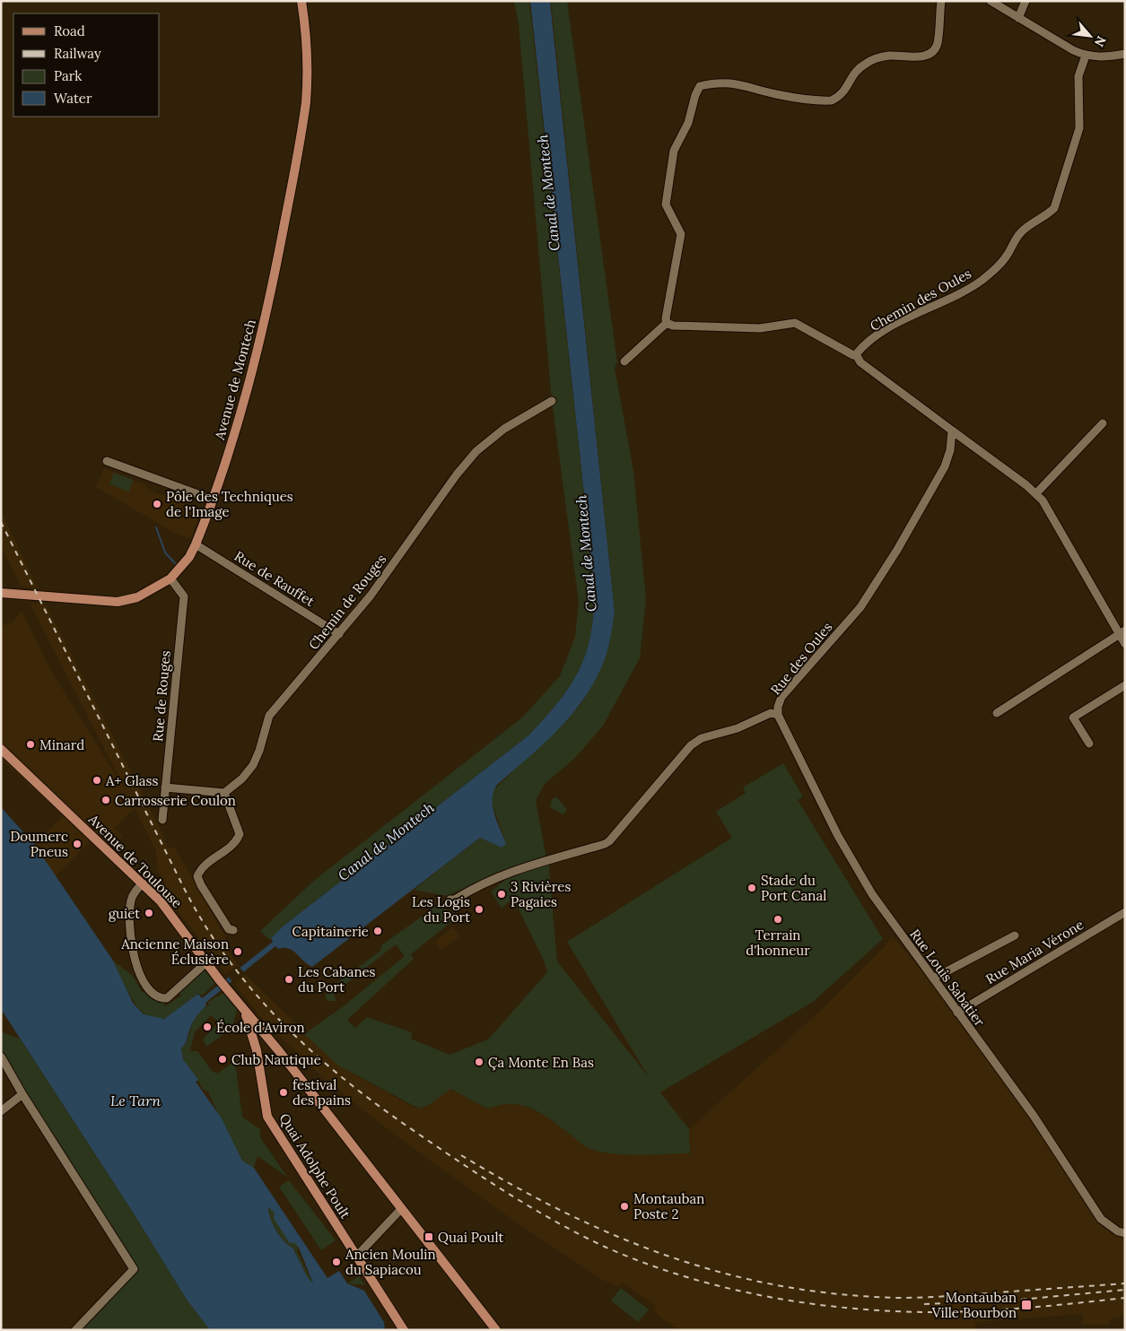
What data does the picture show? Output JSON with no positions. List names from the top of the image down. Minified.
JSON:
{"streets":{"main road":["Avenue de Montech","Avenue de Toulouse","Quai Adolphe Poult"],"street":["Chemin des Oules","Rue de Rauffet","Chemin de Rouges","Rue des Oules","Rue de Rouges","Rue Maria Vérone","Rue Louis Sabatier"]},"crossings":[["Avenue de Montech","Rue de Rauffet"],["Avenue de Montech","Rue de Rouges"],["Rue de Rauffet","Chemin de Rouges"],["Rue des Oules","Rue Louis Sabatier"],["Avenue de Toulouse","Quai Adolphe Poult"],["Rue Maria Vérone","Rue Louis Sabatier"]],"water":["Canal de Montech","Le Tarn"],"places":{"other":["Pôle des Techniques de l'Image","Minard","A+ Glass","Carrosserie Coulon","Doumerc Pneus","Stade du Port Canal","3 Rivières Pagaies","Les Logis du Port","guiet","Terrain d'honneur","Capitainerie","Ancienne Maison Éclusière","Les Cabanes du Port","École d'Aviron","Club Nautique","Ça Monte En Bas","festival des pains","Montauban Poste 2","Ancien Moulin du Sapiacou"],"transit":["Quai Poult","Montauban Ville Bourbon"]},"legend":["Road","Railway","Park","Water"],"north":"bottom right"}
